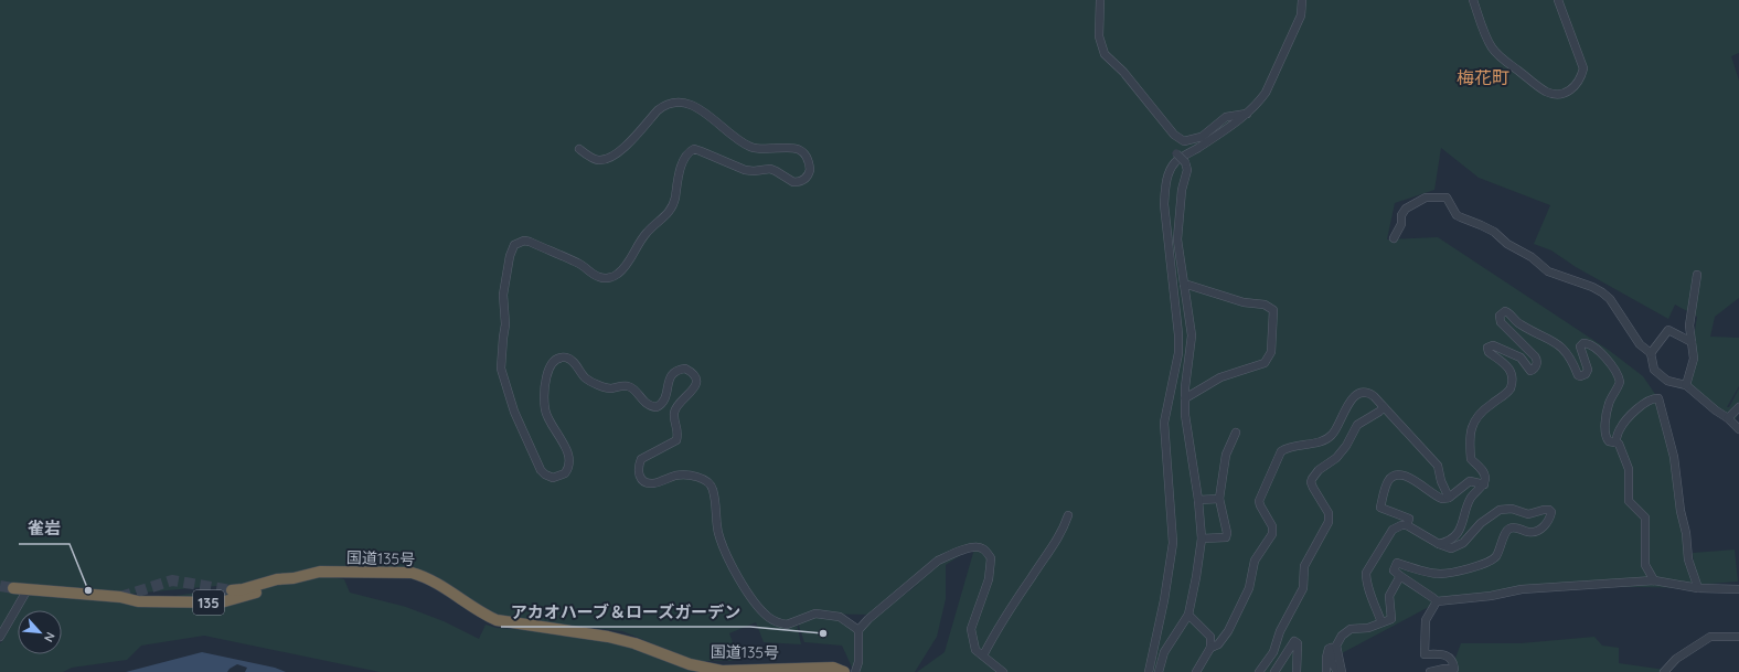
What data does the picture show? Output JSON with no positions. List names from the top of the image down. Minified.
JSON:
{"streets":{"highway":["国道135号","135"]},"districts":["梅花町"],"places":["雀岩","アカオハーブ＆ローズガーデン"],"north":"bottom right"}
